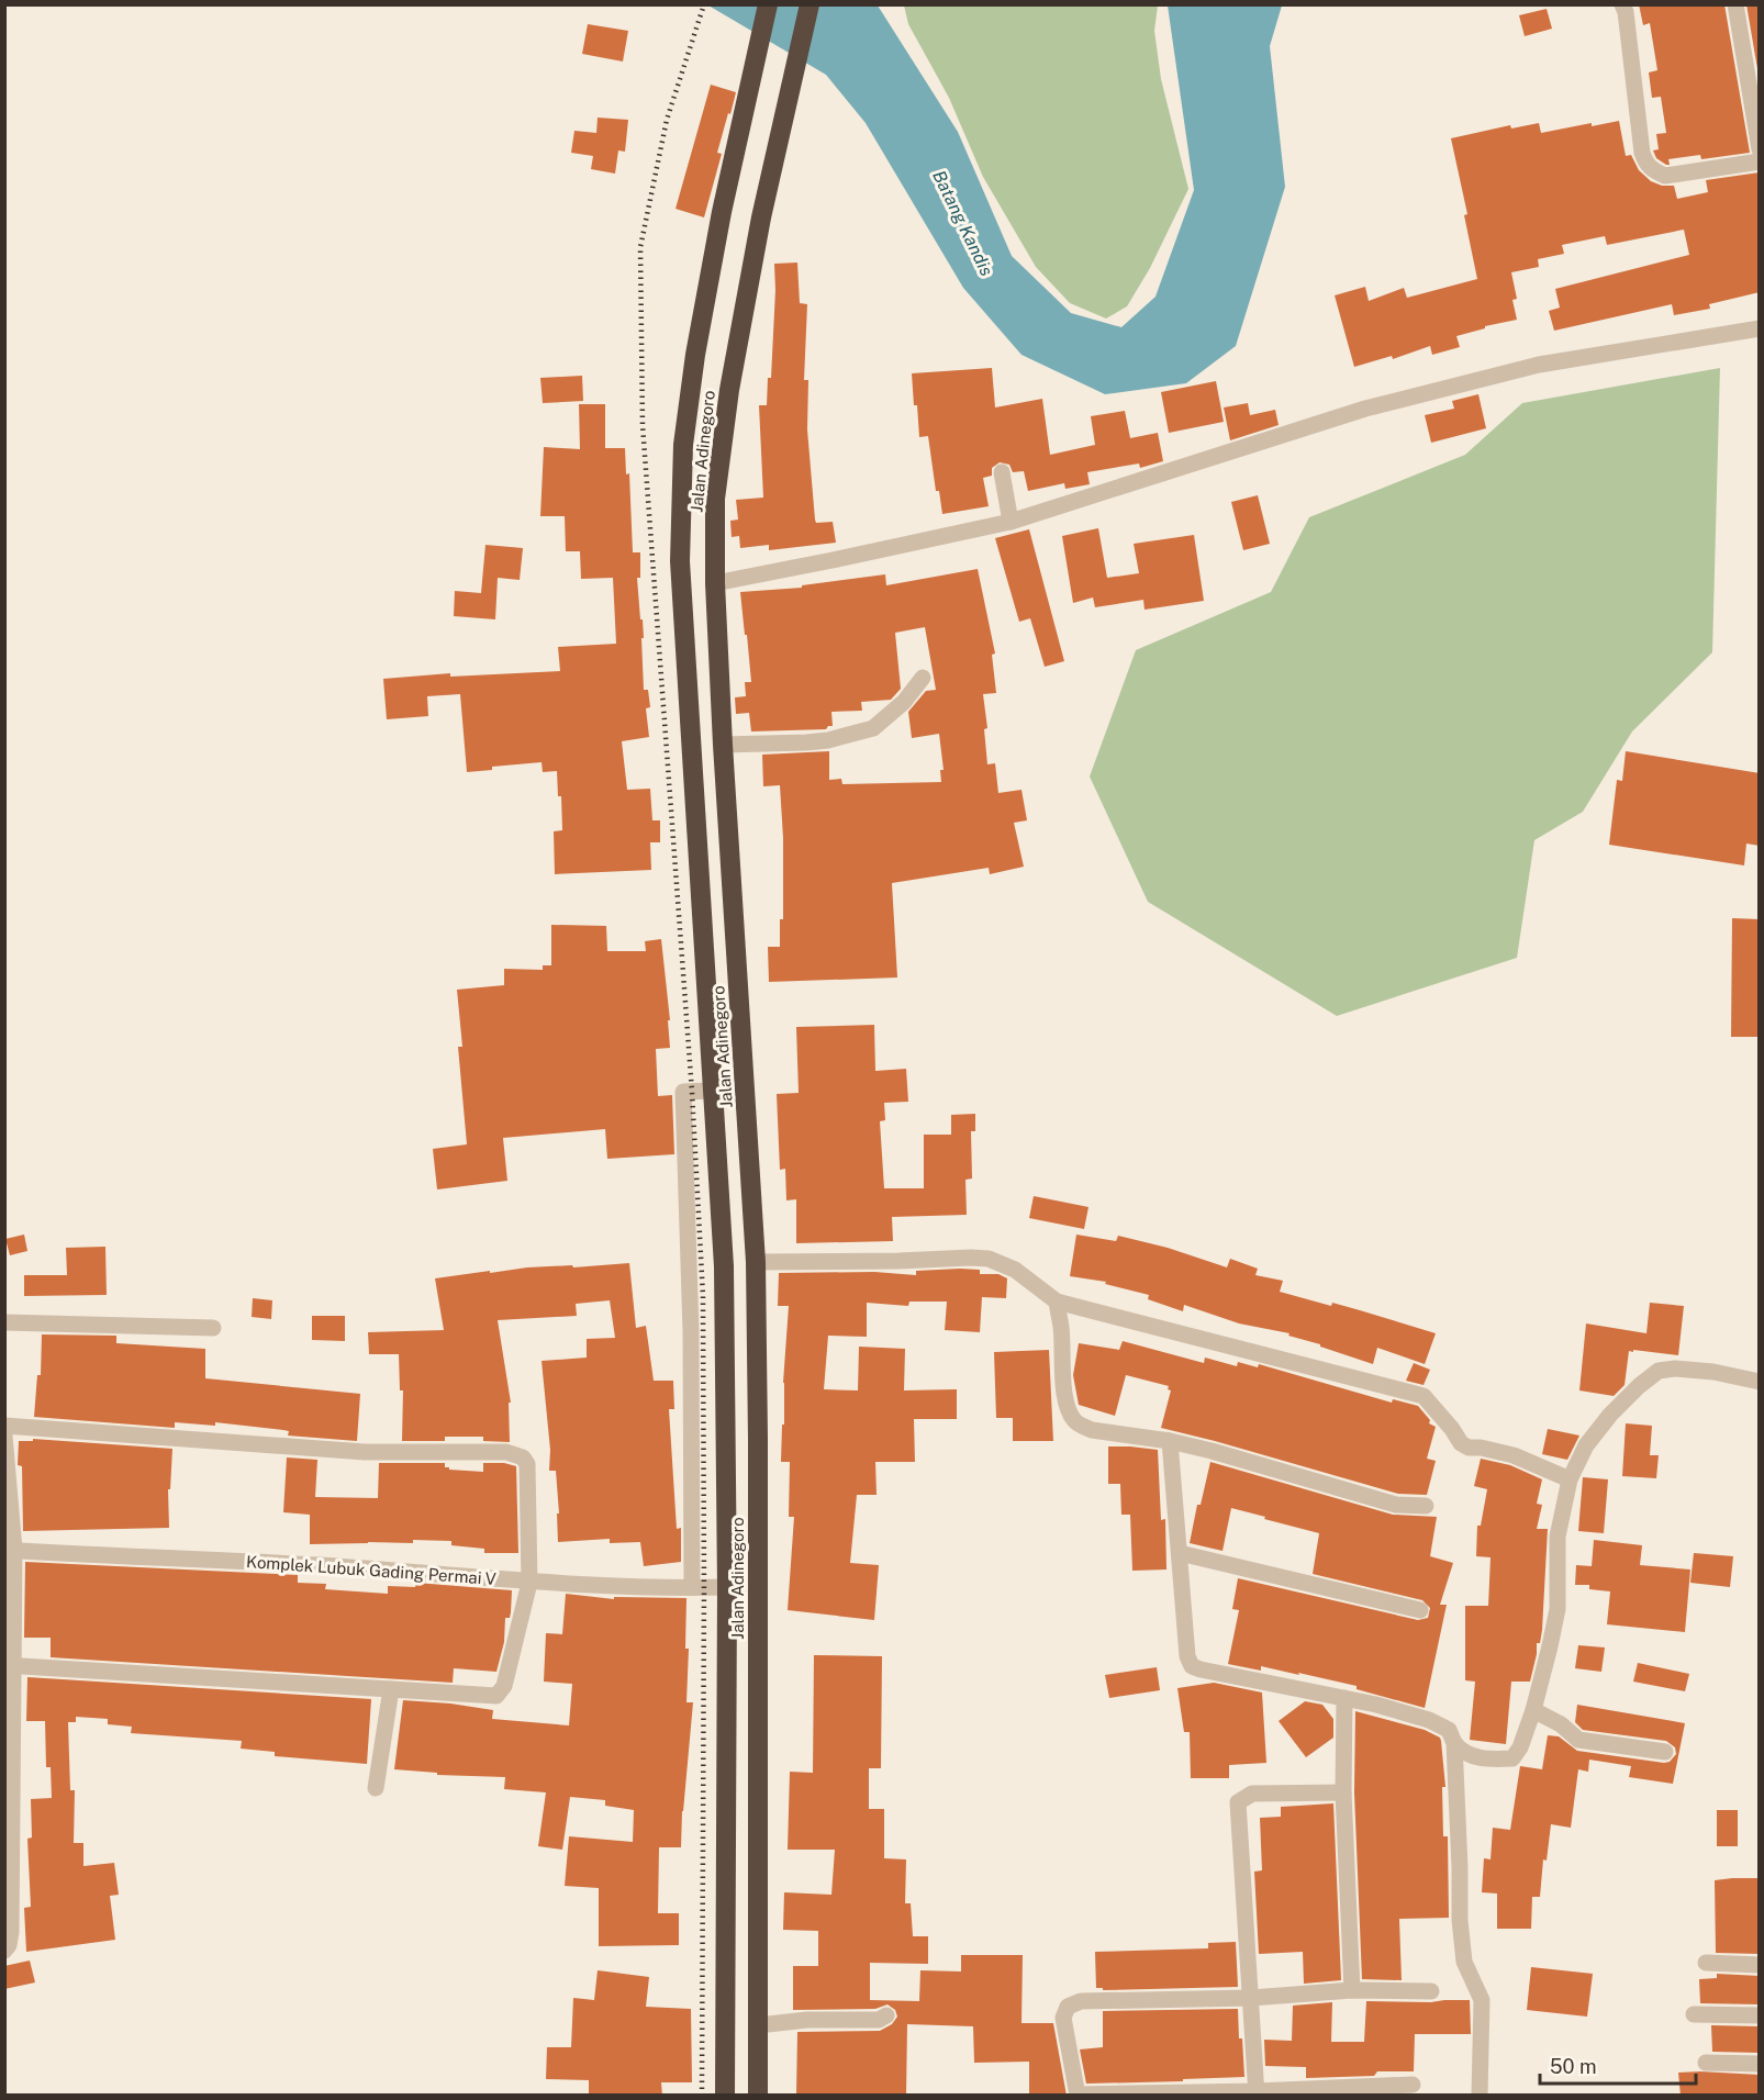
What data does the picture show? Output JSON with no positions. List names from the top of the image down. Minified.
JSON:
{"streets":{"highway":["Jalan Adinegoro"],"street":["Komplek Lubuk Gading Permai V"]},"crossings":[["Jalan Adinegoro","Komplek Lubuk Gading Permai V"]],"water":["Batang Kandis"],"scale_bar":"50 m"}
